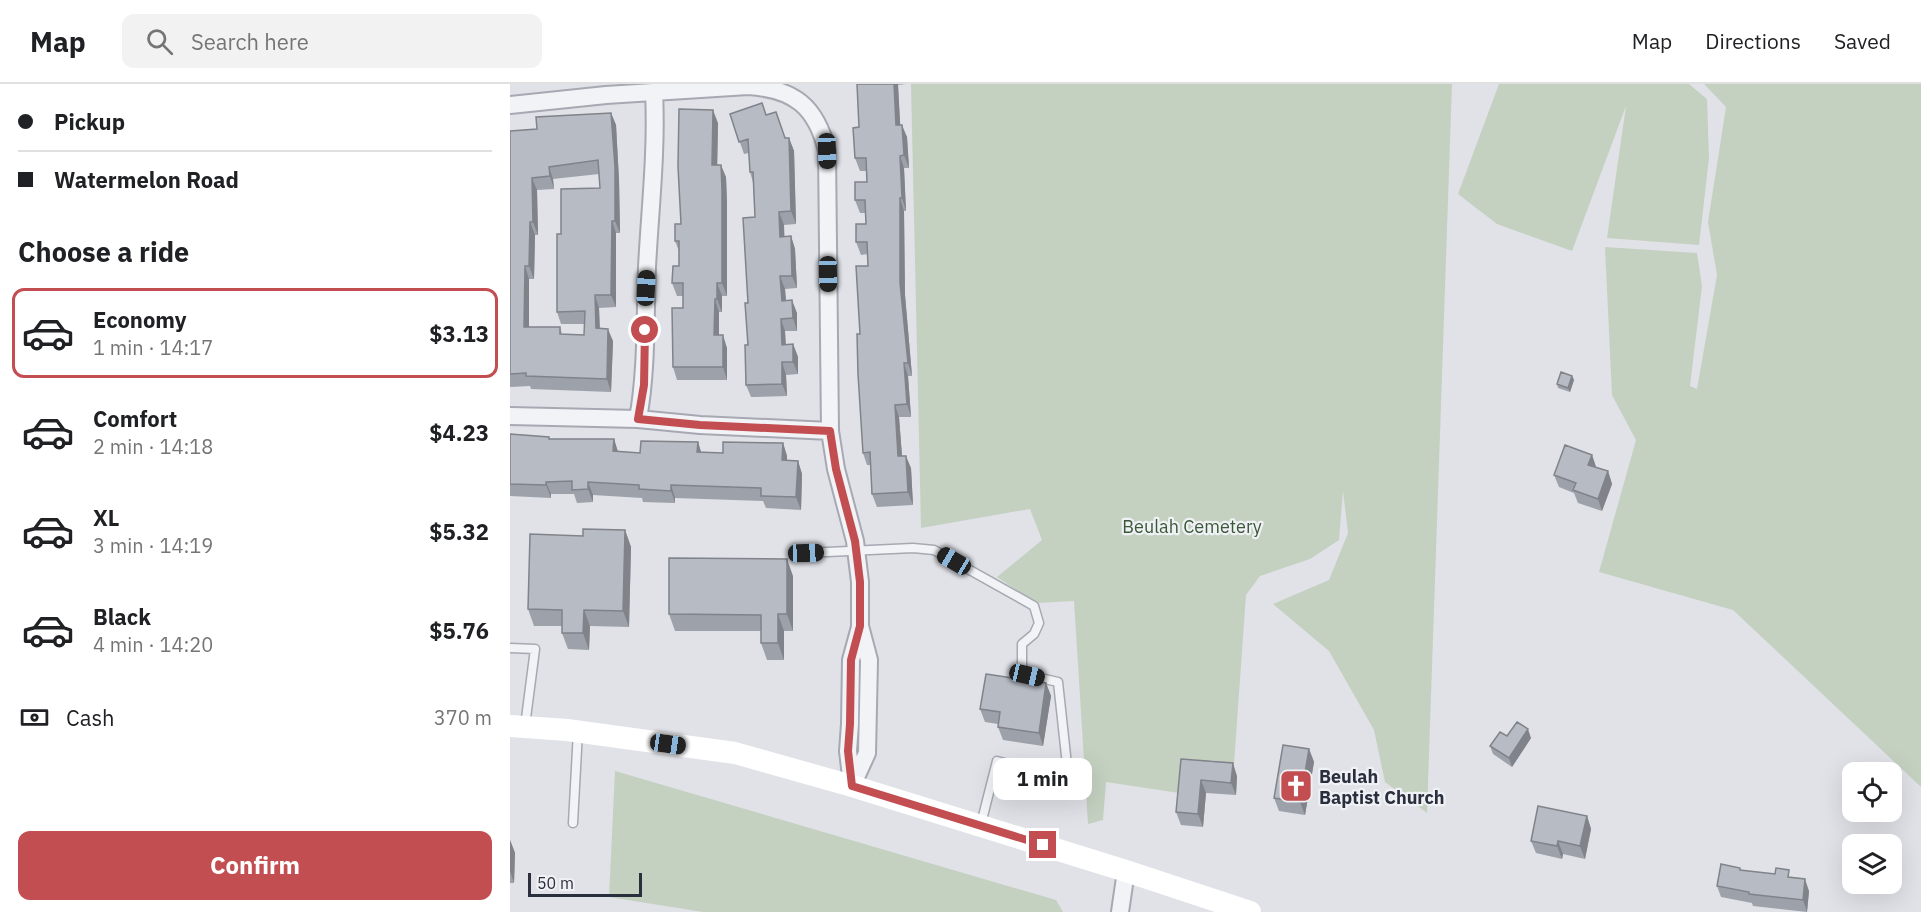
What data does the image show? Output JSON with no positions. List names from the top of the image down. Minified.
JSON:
{"parks":["Beulah Cemetery"],"places":{"church":["Beulah Baptist Church"]},"scale_bar":"50 m","page":{"header":"Map","search":"Search here","nav":["Map","Directions","Saved"],"banner":["Pickup","Watermelon Road"],"heading":"Choose a ride","list":[{"name":"Economy","note":"1 min · 14:17","value":"$3.13"},{"name":"Comfort","note":"2 min · 14:18","value":"$4.23"},{"name":"XL","note":"3 min · 14:19","value":"$5.32"},{"name":"Black","note":"4 min · 14:20","value":"$5.76"}],"pay":["Cash","370 m"],"bubble":"1 min","buttons":"Confirm","scale":"50 m"}}
